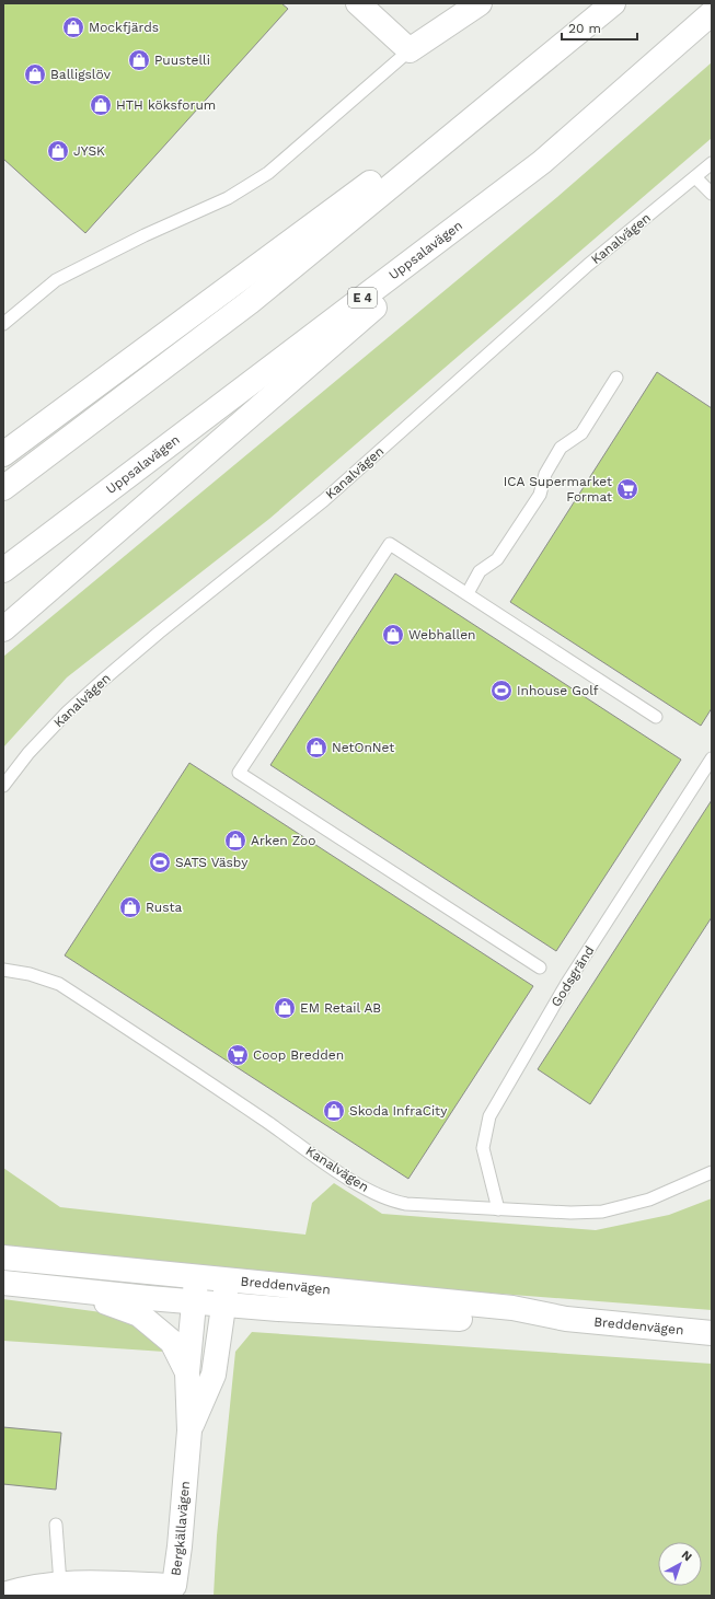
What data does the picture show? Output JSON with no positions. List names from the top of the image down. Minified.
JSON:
{"streets":{"main road":["Uppsalavägen","E 4","Breddenvägen","Bergkällavägen"],"lane":["Kanalvägen","Godsgränd"]},"crossings":[["Kanalvägen","Godsgränd"],["Breddenvägen","Bergkällavägen"]],"places":{"shop":["Mockfjärds","Puustelli","Balligslöv","HTH köksforum","JYSK","Webhallen","NetOnNet","Arken Zoo","Rusta","EM Retail AB","Skoda InfraCity"],"supermarket":["ICA Supermarket Format","Coop Bredden"],"sports":["Inhouse Golf","SATS Väsby"]},"scale_bar":"20 m","north":"top right"}
